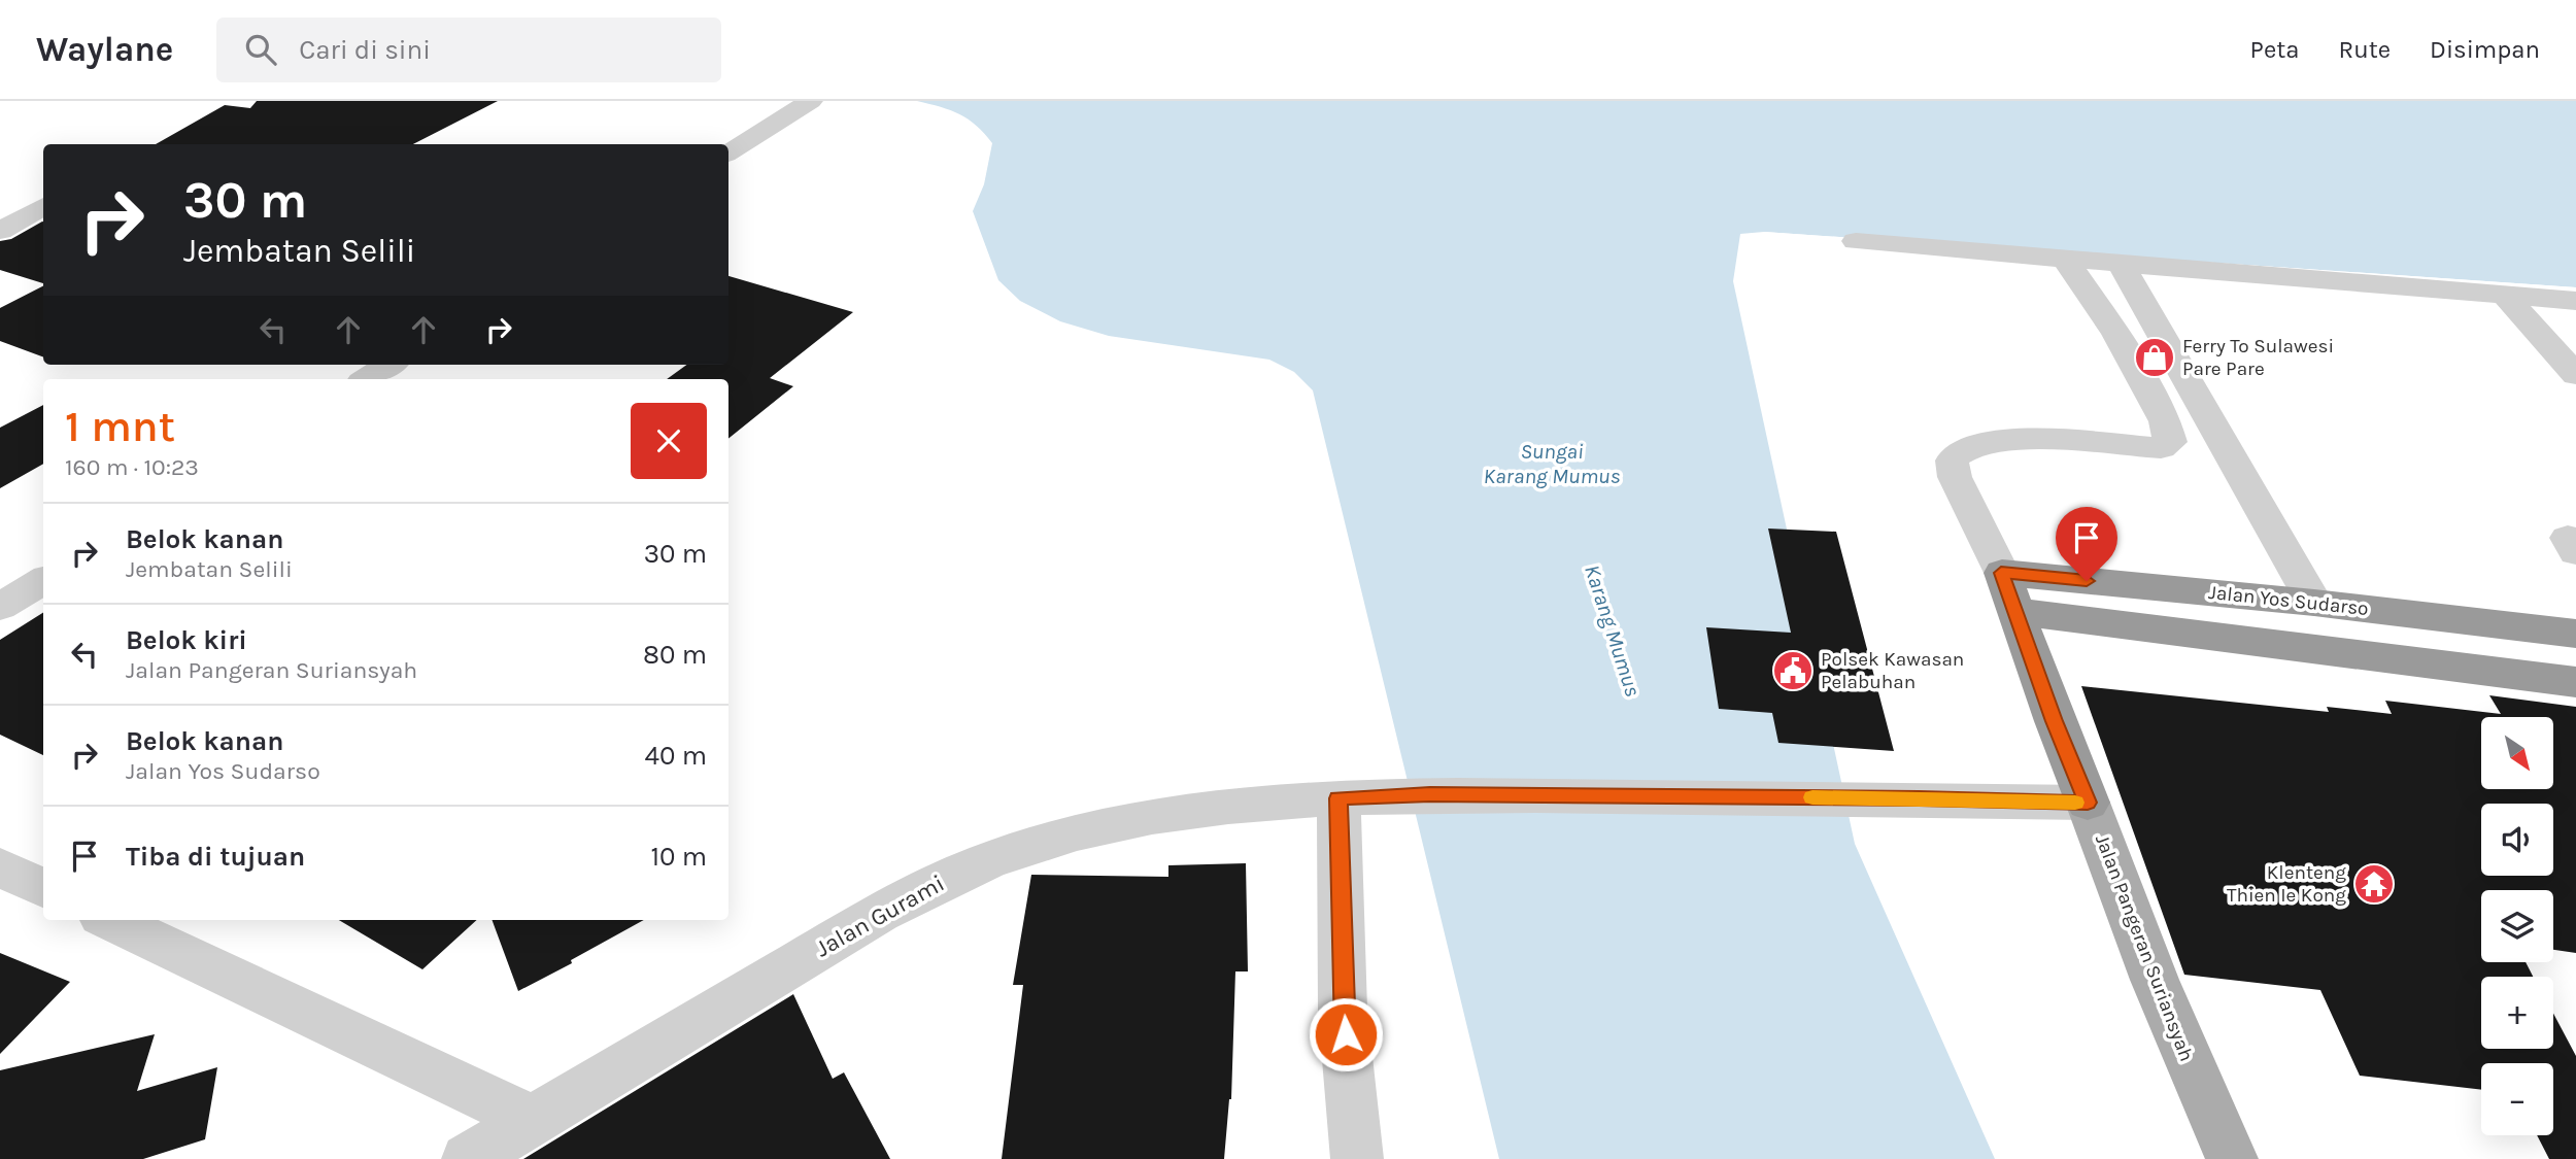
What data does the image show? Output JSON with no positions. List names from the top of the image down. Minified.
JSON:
{"streets":{"highway":["Jalan Yos Sudarso","Jalan Pangeran Suriansyah"],"street":["Jalan Gurami"]},"crossings":[["Jalan Yos Sudarso","Jalan Pangeran Suriansyah"],["Jalan Gurami","Jalan Pangeran Suriansyah"]],"water":["Sungai Karang Mumus","Karang Mumus"],"places":{"shop":["Ferry To Sulawesi Pare Pare"],"public building":["Polsek Kawasan Pelabuhan"],"temple":["Klenteng Thien Ie Kong"]},"north":"bottom right","page":{"header":"Waylane","search":"Cari di sini","nav":["Peta","Rute","Disimpan"],"turn":["30 m","Jembatan Selili"],"heading":["1 mnt","160 m · 10:23"],"list":[{"name":"Belok kanan","note":"Jembatan Selili","value":"30 m"},{"name":"Belok kiri","note":"Jalan Pangeran Suriansyah","value":"80 m"},{"name":"Belok kanan","note":"Jalan Yos Sudarso","value":"40 m"},{"name":"Tiba di tujuan","value":"10 m"}],"map_buttons":["+","−"]}}
